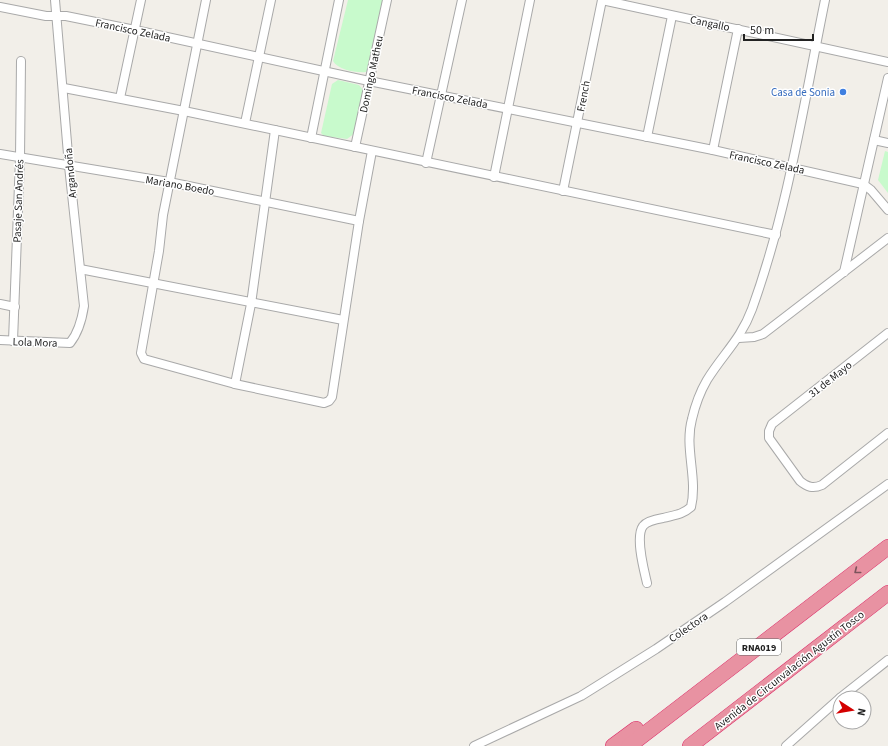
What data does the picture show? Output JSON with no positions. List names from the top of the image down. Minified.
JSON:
{"streets":{"highway":["RNA019","Avenida de Circunvalación Agustín Tosco"],"street":["Cangallo","Francisco Zelada","Domingo Matheu","French","Argandoña","Mariano Boedo","Pasaje San Andrés","Lola Mora","31 de Mayo","Colectora"]},"crossings":[["Cangallo","French"],["Francisco Zelada","Domingo Matheu"],["Francisco Zelada","French"],["Francisco Zelada","Argandoña"],["Argandoña","Mariano Boedo"],["Argandoña","Lola Mora"],["Mariano Boedo","Pasaje San Andrés"],["Pasaje San Andrés","Lola Mora"]],"places":["Casa de Sonia"],"scale_bar":"50 m","north":"right"}
